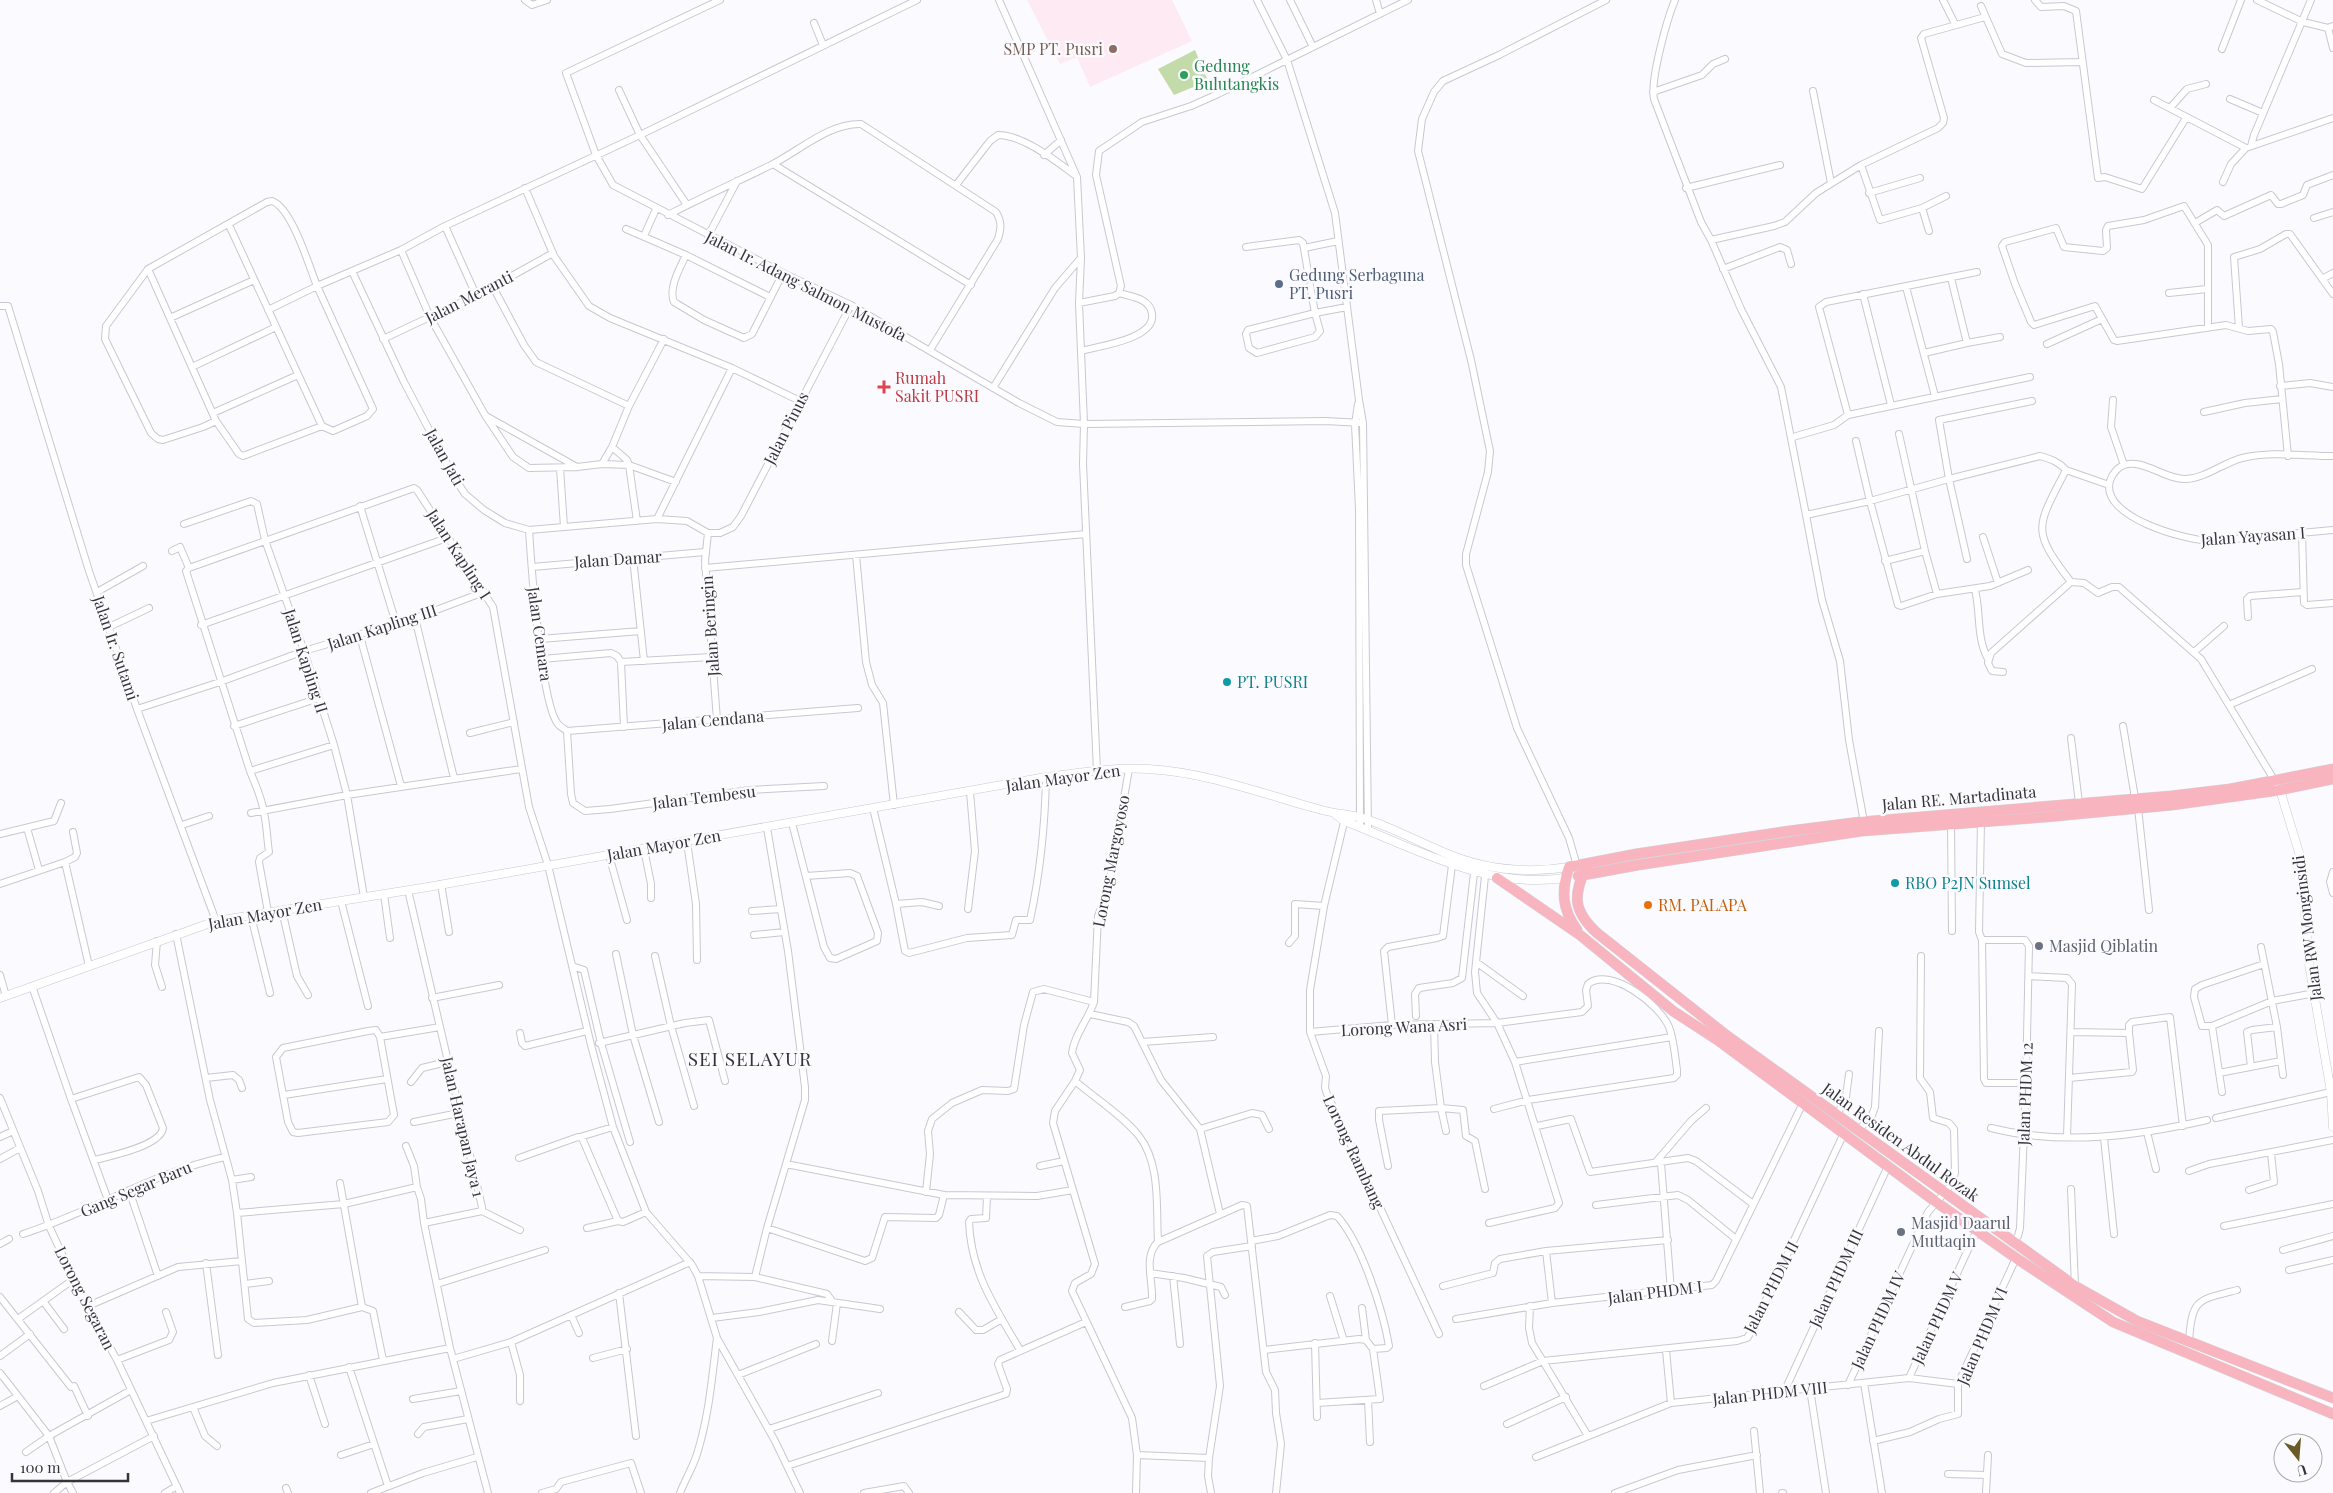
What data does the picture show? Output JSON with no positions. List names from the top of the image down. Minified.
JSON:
{"streets":{"highway":["Jalan RE. Martadinata","Jalan Residen Abdul Rozak"],"street":["Jalan Ir. Adang Salmon Mustofa","Jalan Meranti","Jalan Pinus","Jalan Jati","Jalan Yayasan I","Jalan Kapling I","Jalan Damar","Jalan Beringin","Jalan Kapling III","Jalan Cemara","Jalan Ir. Sutami","Jalan Kapling II","Jalan Cendana","Jalan Mayor Zen","Jalan Tembesu","Lorong Margoyoso","Jalan RW Monginsidi","Lorong Wana Asri","Jalan PHDM 12","Jalan Harapan Jaya 1","Lorong Rambang","Gang Segar Baru","Jalan PHDM III","Jalan PHDM II","Jalan PHDM I","Lorong Segaran","Jalan PHDM V","Jalan PHDM IV","Jalan PHDM VI","Jalan PHDM VIII"]},"crossings":[["Jalan Ir. Adang Salmon Mustofa","Jalan Pinus"],["Jalan Meranti","Jalan Jati"],["Jalan Pinus","Jalan Jati"],["Jalan Pinus","Jalan Beringin"],["Jalan Jati","Jalan Beringin"],["Jalan Jati","Jalan Cemara"],["Jalan Kapling I","Jalan Kapling III"],["Jalan Kapling I","Jalan Kapling II"],["Jalan Kapling I","Jalan Mayor Zen"],["Jalan Damar","Jalan Beringin"],["Jalan Damar","Jalan Cemara"],["Jalan Beringin","Jalan Cendana"],["Jalan Kapling III","Jalan Ir. Sutami"],["Jalan Kapling III","Jalan Kapling II"],["Jalan Cemara","Jalan Cendana"],["Jalan Cemara","Jalan Tembesu"],["Jalan Ir. Sutami","Jalan Mayor Zen"],["Jalan Kapling II","Jalan Mayor Zen"],["Jalan Cendana","Jalan Tembesu"],["Jalan Mayor Zen","Jalan RE. Martadinata"],["Jalan Mayor Zen","Lorong Margoyoso"],["Jalan Mayor Zen","Jalan Harapan Jaya 1"],["Jalan Mayor Zen","Jalan Residen Abdul Rozak"],["Jalan Mayor Zen","Lorong Rambang"],["Jalan RE. Martadinata","Jalan Residen Abdul Rozak"],["Lorong Wana Asri","Jalan Residen Abdul Rozak"],["Lorong Wana Asri","Lorong Rambang"],["Jalan PHDM 12","Jalan Residen Abdul Rozak"],["Jalan Residen Abdul Rozak","Jalan PHDM III"],["Jalan Residen Abdul Rozak","Jalan PHDM II"],["Jalan Residen Abdul Rozak","Jalan PHDM I"],["Jalan Residen Abdul Rozak","Jalan PHDM V"],["Jalan Residen Abdul Rozak","Jalan PHDM IV"],["Jalan Residen Abdul Rozak","Jalan PHDM VI"],["Gang Segar Baru","Lorong Segaran"],["Jalan PHDM III","Jalan PHDM VIII"],["Jalan PHDM V","Jalan PHDM VIII"],["Jalan PHDM IV","Jalan PHDM VIII"],["Jalan PHDM VI","Jalan PHDM VIII"]],"districts":["SEI SELAYUR"],"places":{"other":["SMP PT. Pusri","Gedung Bulutangkis","Gedung Serbaguna PT. Pusri","PT. PUSRI","RBO P2JN Sumsel","RM. PALAPA","Masjid Qiblatin","Masjid Daarul Muttaqin"],"health":["Rumah Sakit PUSRI"]},"scale_bar":"100 m","north":"bottom"}
